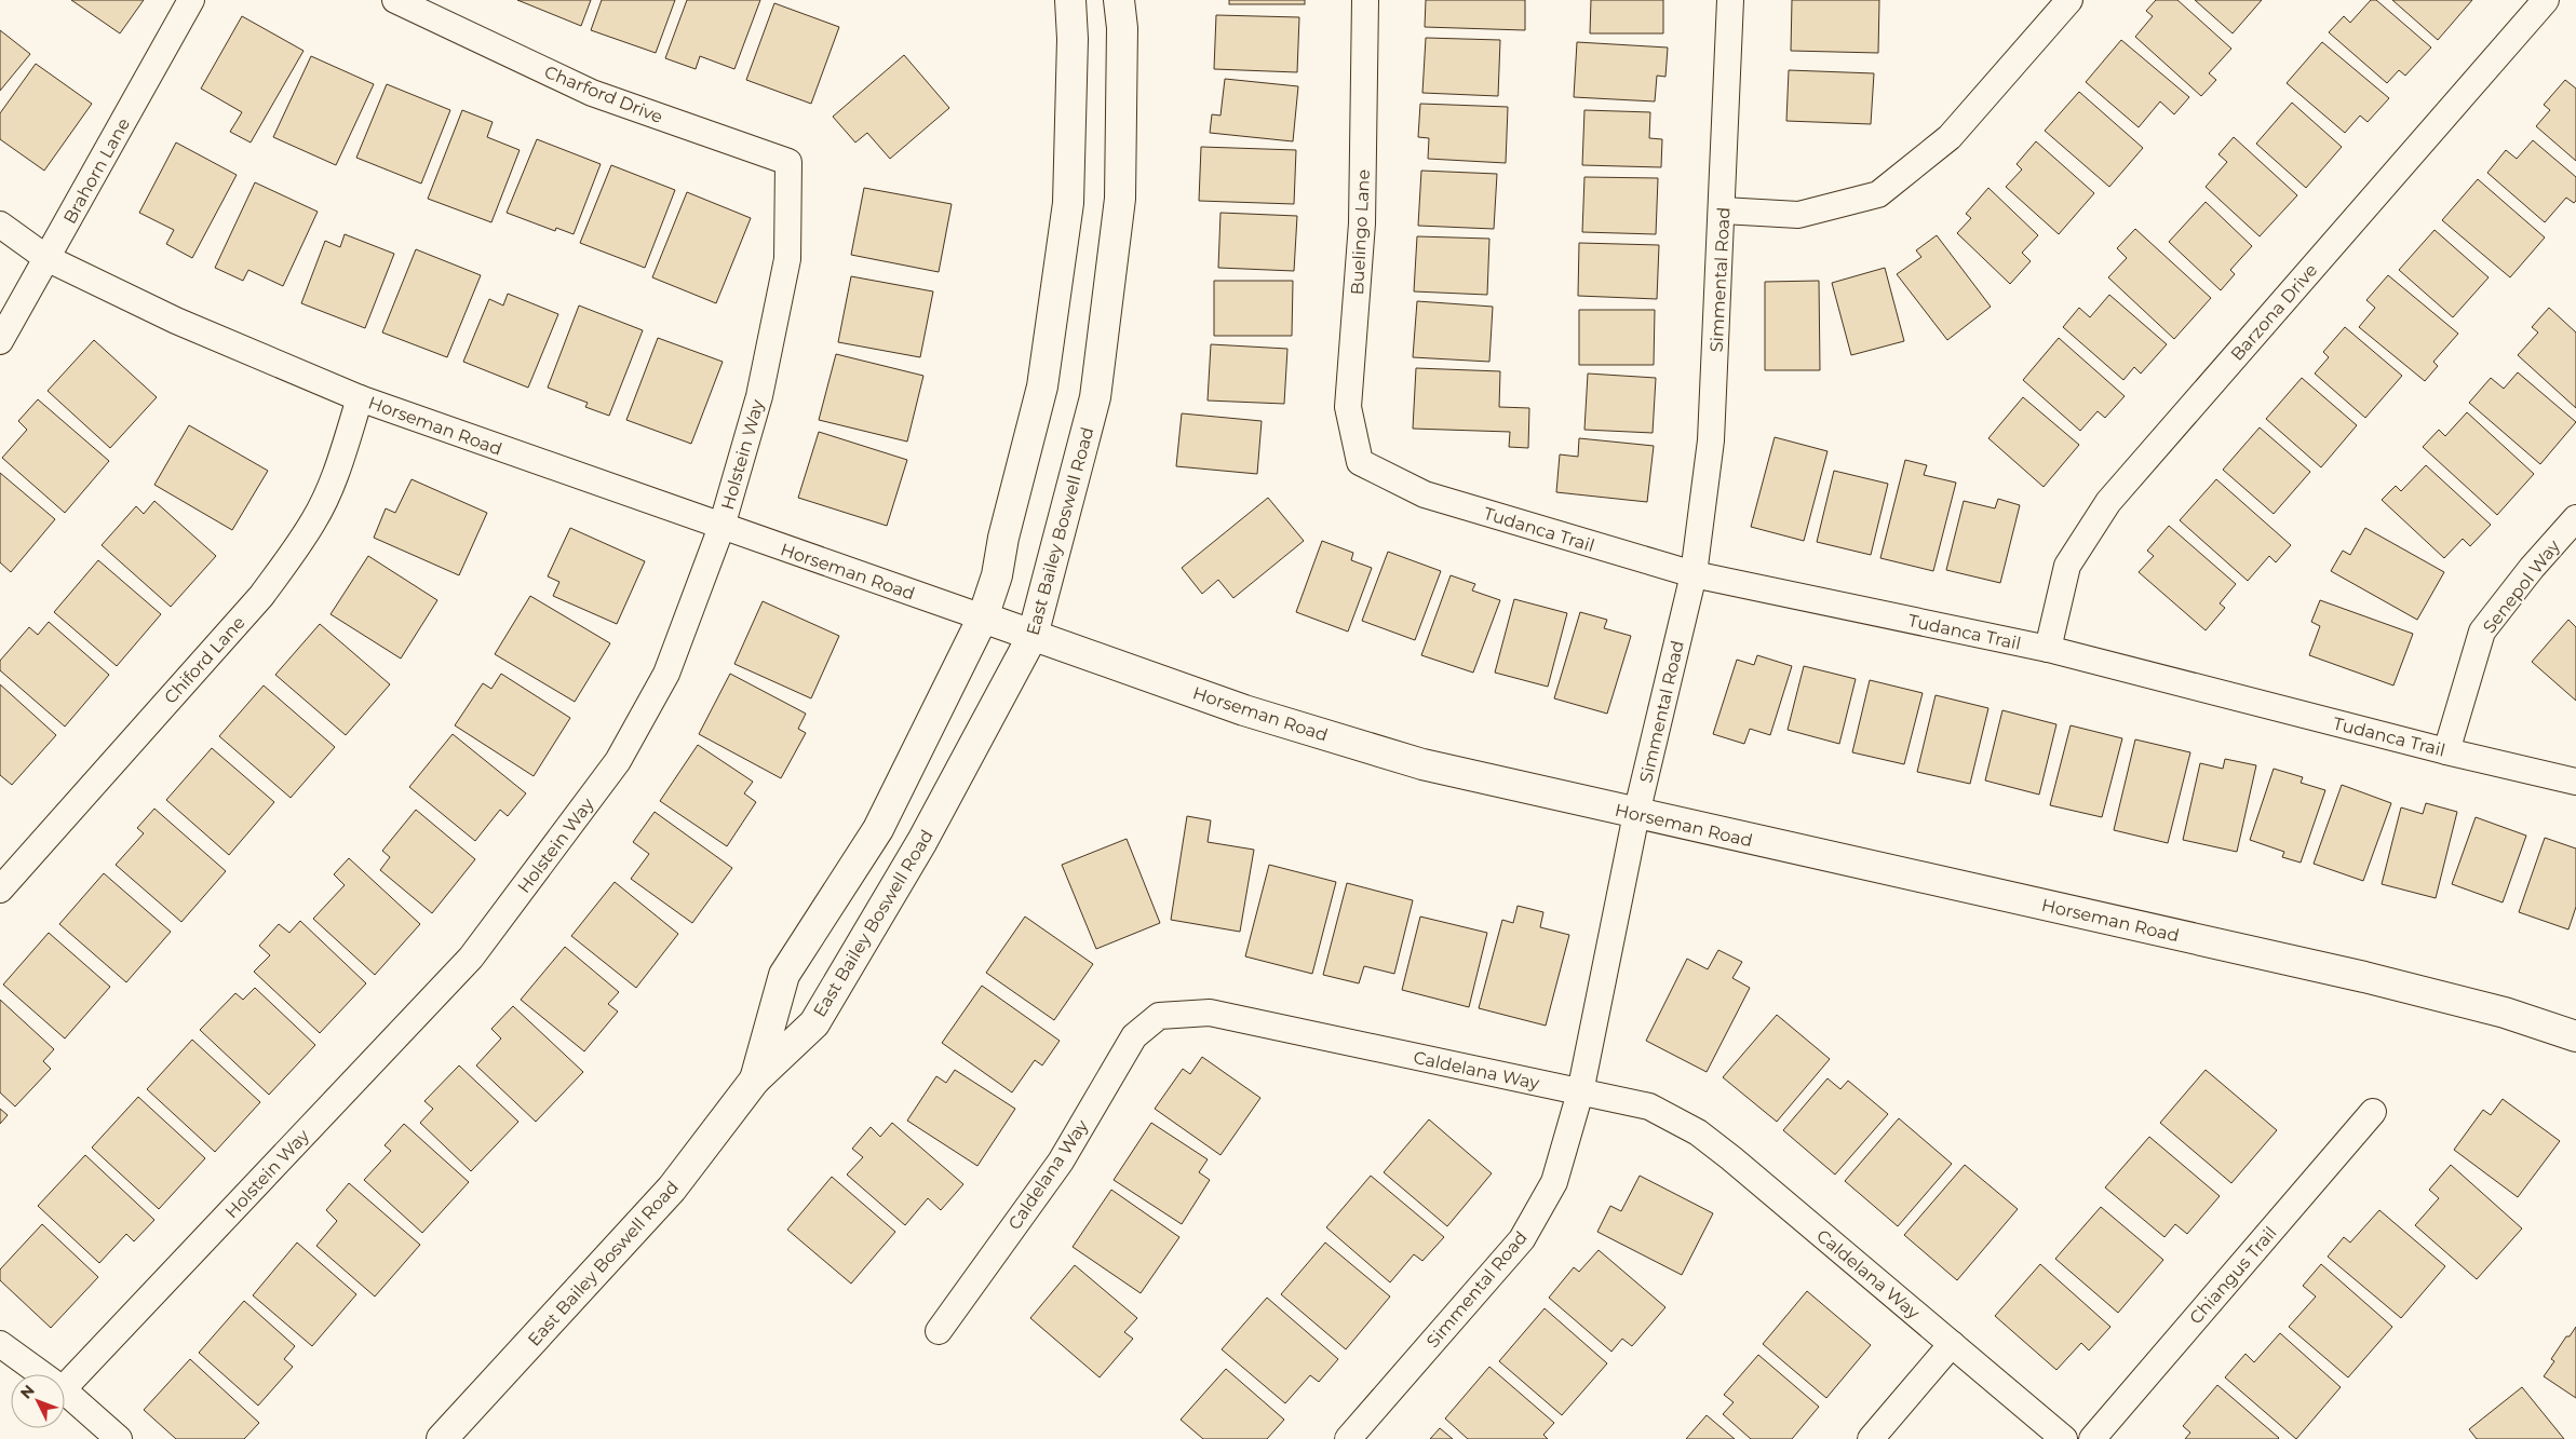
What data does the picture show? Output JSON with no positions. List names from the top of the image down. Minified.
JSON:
{"streets":{"street":["Charford Drive","Brahorn Lane","Buelingo Lane","Simmental Road","Barzona Drive","Horseman Road","Holstein Way","Tudanca Trail","East Bailey Boswell Road","Senepol Way","Chiford Lane","Caldelana Way","Chiangus Trail"]},"crossings":[["Charford Drive","Holstein Way"],["Brahorn Lane","Horseman Road"],["Buelingo Lane","Tudanca Trail"],["Simmental Road","Horseman Road"],["Simmental Road","Tudanca Trail"],["Simmental Road","Caldelana Way"],["Barzona Drive","Tudanca Trail"],["Horseman Road","Holstein Way"],["Horseman Road","East Bailey Boswell Road"],["Horseman Road","Chiford Lane"],["Tudanca Trail","Senepol Way"]],"north":"top left"}
